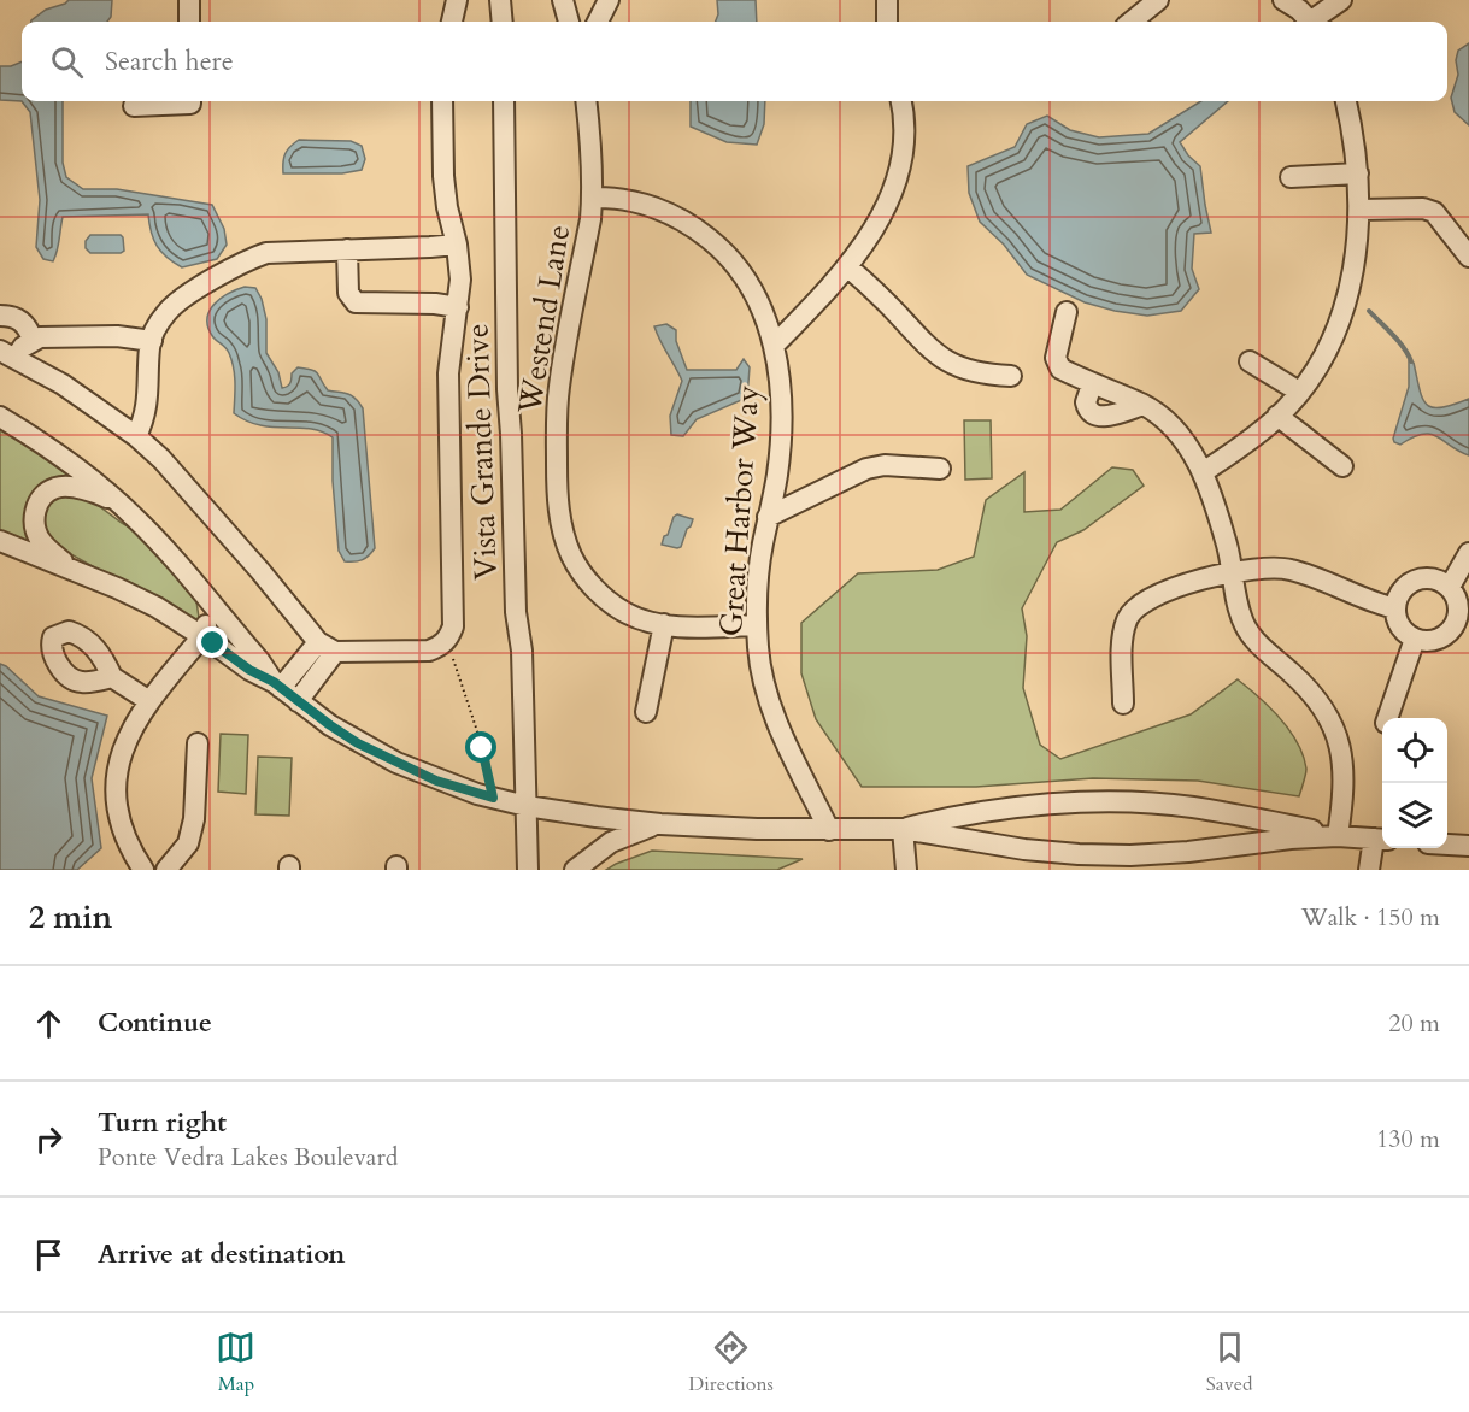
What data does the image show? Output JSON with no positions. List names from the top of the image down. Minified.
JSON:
{"streets":{"street":["Westend Lane","Vista Grande Drive","Great Harbor Way"]},"crossings":[["Westend Lane","Great Harbor Way"]],"page":{"search":"Search here","heading":["2 min","Walk · 150 m"],"list":[["Continue","20 m"],["Turn right","Ponte Vedra Lakes Boulevard","130 m"],"Arrive at destination"],"nav":["Map","Directions","Saved"]}}
